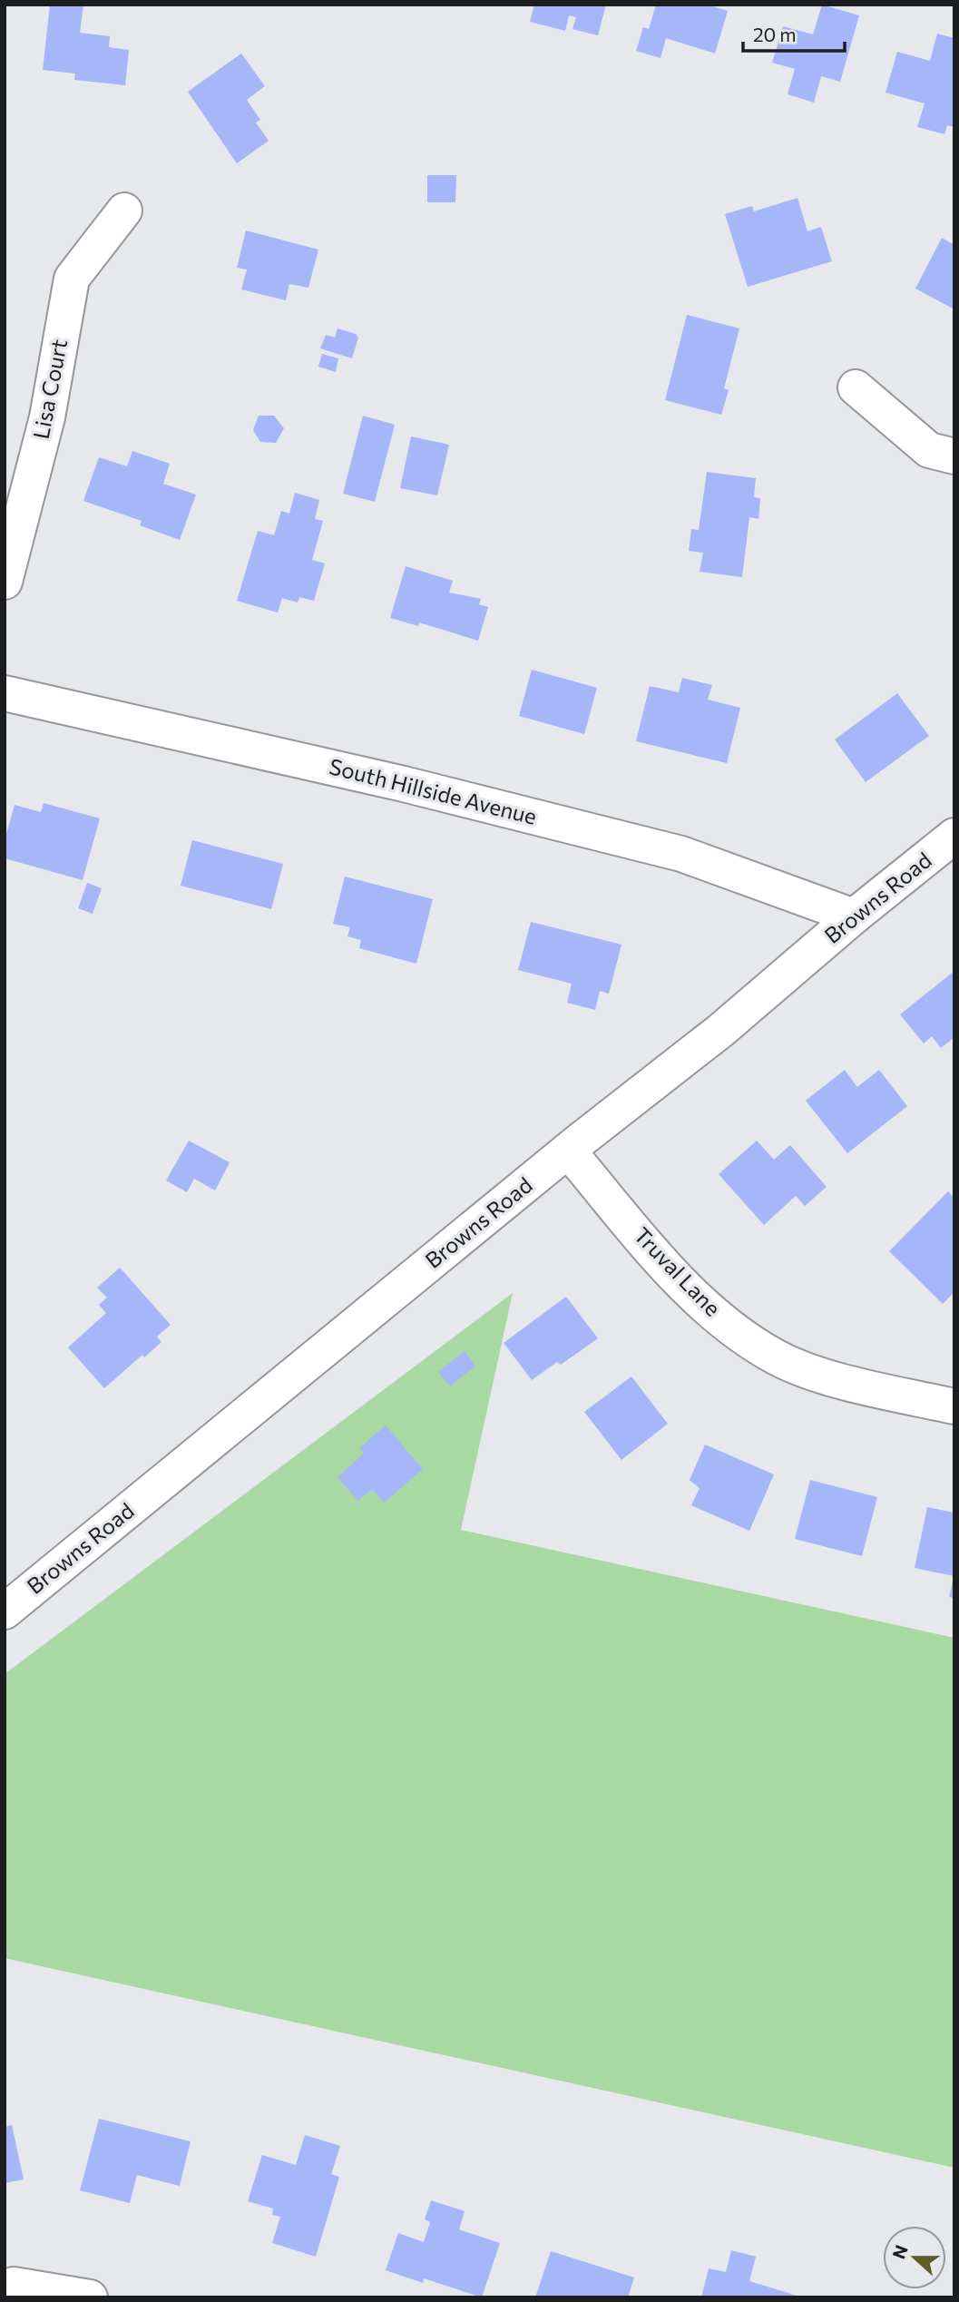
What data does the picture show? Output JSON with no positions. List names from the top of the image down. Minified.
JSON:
{"streets":{"street":["Lisa Court","South Hillside Avenue","Browns Road","Truval Lane"]},"crossings":[["South Hillside Avenue","Browns Road"],["Browns Road","Truval Lane"]],"scale_bar":"20 m","north":"left"}
